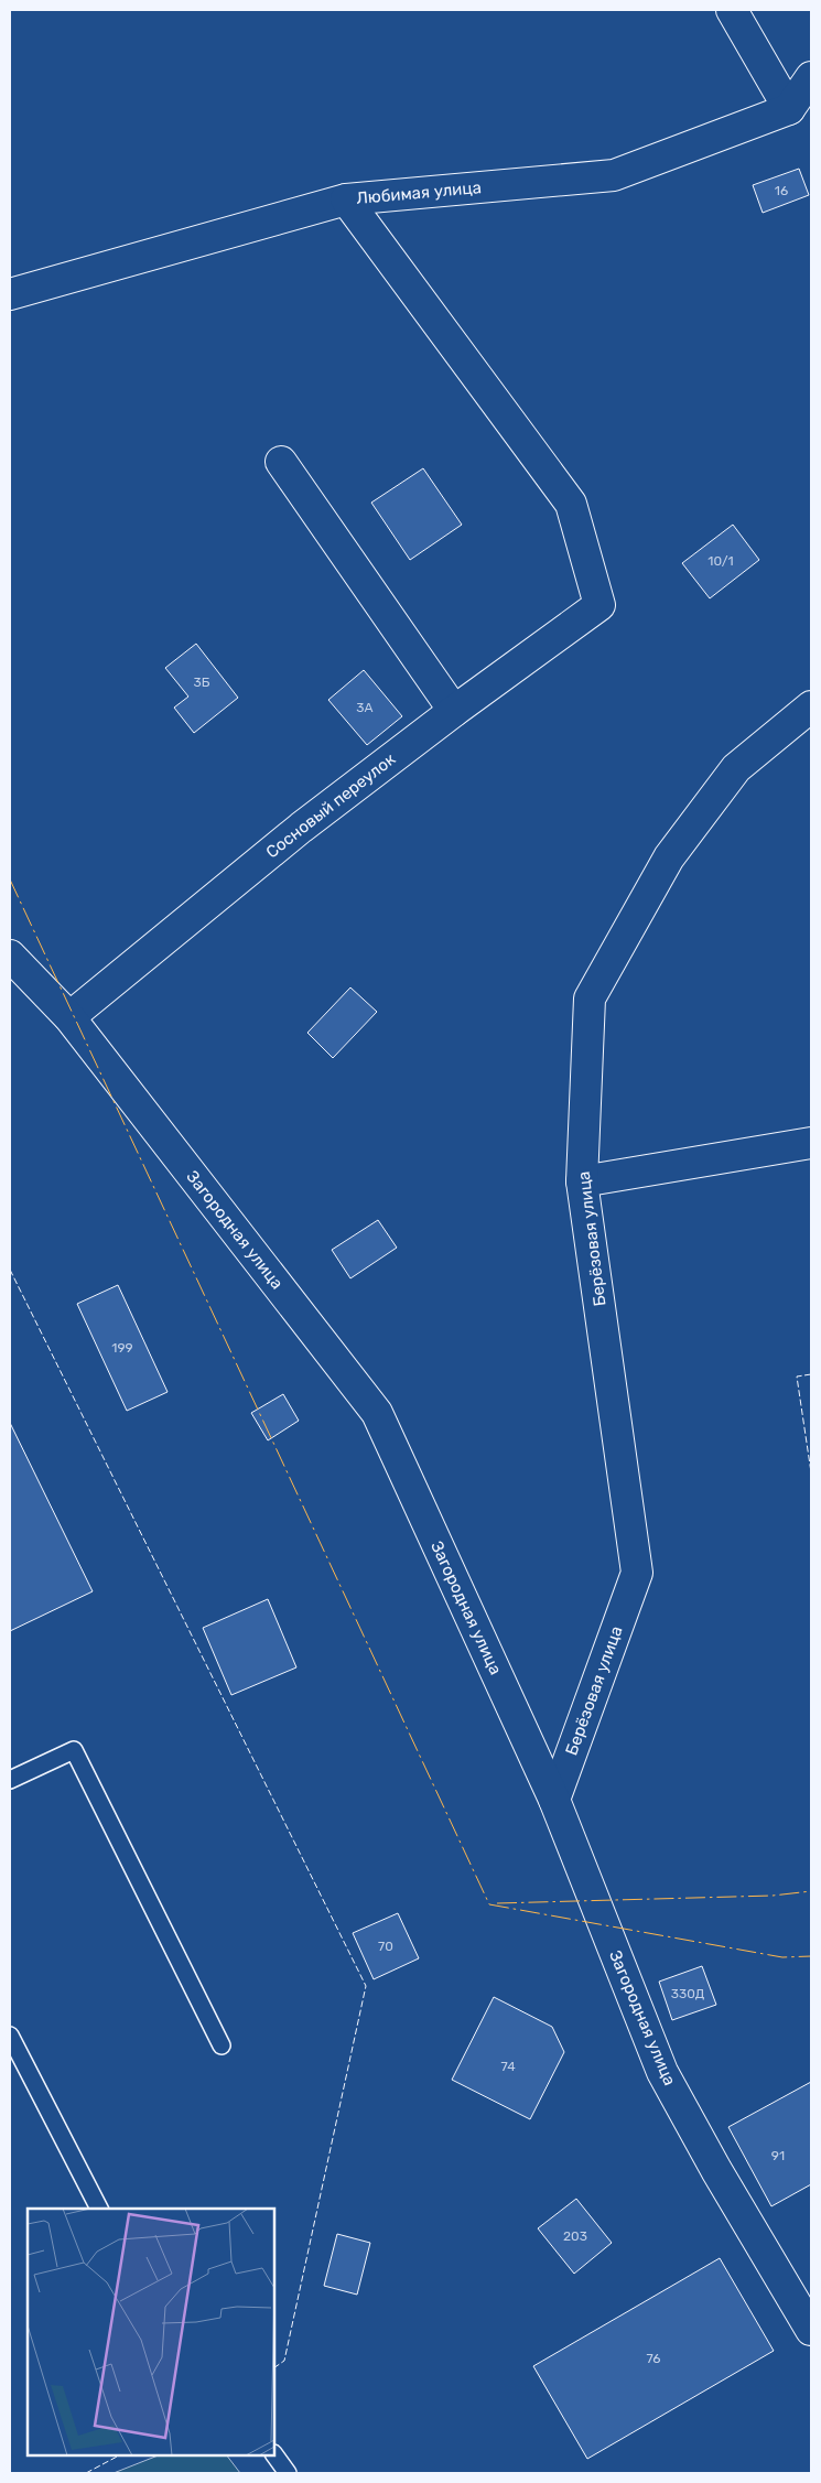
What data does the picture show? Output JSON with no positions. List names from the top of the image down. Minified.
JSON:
{"streets":{"street":["Любимая улица","Сосновый переулок","Загородная улица","Берёзовая улица"]},"crossings":[["Любимая улица","Сосновый переулок"],["Сосновый переулок","Загородная улица"],["Загородная улица","Берёзовая улица"]],"house_numbers":["16","10/1","3Б","3А","199","70","330Д","74","91","203","76"]}
